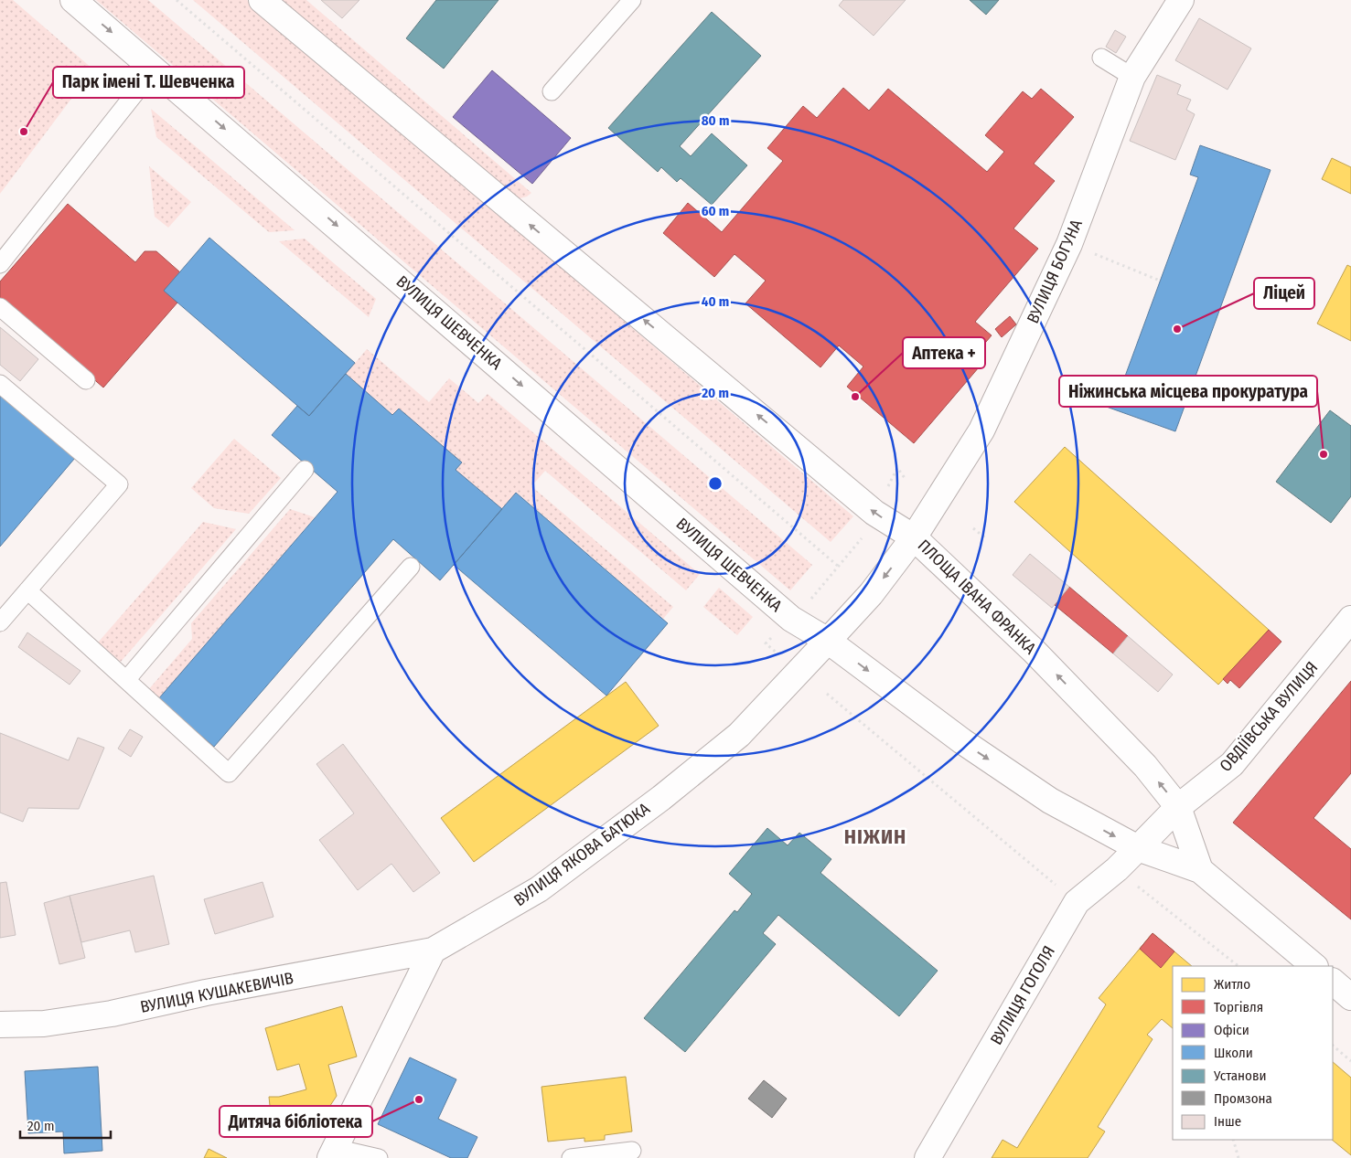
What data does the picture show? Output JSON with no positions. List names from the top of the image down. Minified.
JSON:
{"streets":{"main road":["ВУЛИЦЯ БОГУНА","ВУЛИЦЯ ШЕВЧЕНКА","ПЛОЩА ІВАНА ФРАНКА","ОВДІЇВСЬКА ВУЛИЦЯ","ВУЛИЦЯ ЯКОВА БАТЮКА","ВУЛИЦЯ КУШАКЕВИЧІВ","ВУЛИЦЯ ГОГОЛЯ"]},"crossings":[["ВУЛИЦЯ БОГУНА","ПЛОЩА ІВАНА ФРАНКА"],["ВУЛИЦЯ ШЕВЧЕНКА","ПЛОЩА ІВАНА ФРАНКА"],["ВУЛИЦЯ ШЕВЧЕНКА","ВУЛИЦЯ ЯКОВА БАТЮКА"],["ПЛОЩА ІВАНА ФРАНКА","ОВДІЇВСЬКА ВУЛИЦЯ"],["ПЛОЩА ІВАНА ФРАНКА","ВУЛИЦЯ ЯКОВА БАТЮКА"],["ВУЛИЦЯ ЯКОВА БАТЮКА","ВУЛИЦЯ КУШАКЕВИЧІВ"]],"districts":["НІЖИН"],"places":["Парк імені Т. Шевченка","Ліцей","Аптека +","Ніжинська місцева прокуратура","Дитяча бібліотека"],"legend":["Житло","Торгівля","Офіси","Школи","Установи","Промзона","Інше"],"scale_bar":"20 m","rings":["80 m","60 m","40 m","20 m"]}
